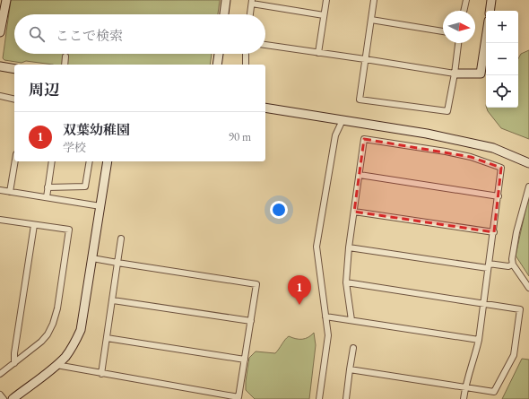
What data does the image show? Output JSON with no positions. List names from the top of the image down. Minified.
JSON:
{"north":"right","page":{"map_buttons":["+","−"],"search":"ここで検索","heading":"周辺","list":[{"mark":"1","name":"双葉幼稚園","note":"学校","value":"90 m"}],"pins":"1"}}
